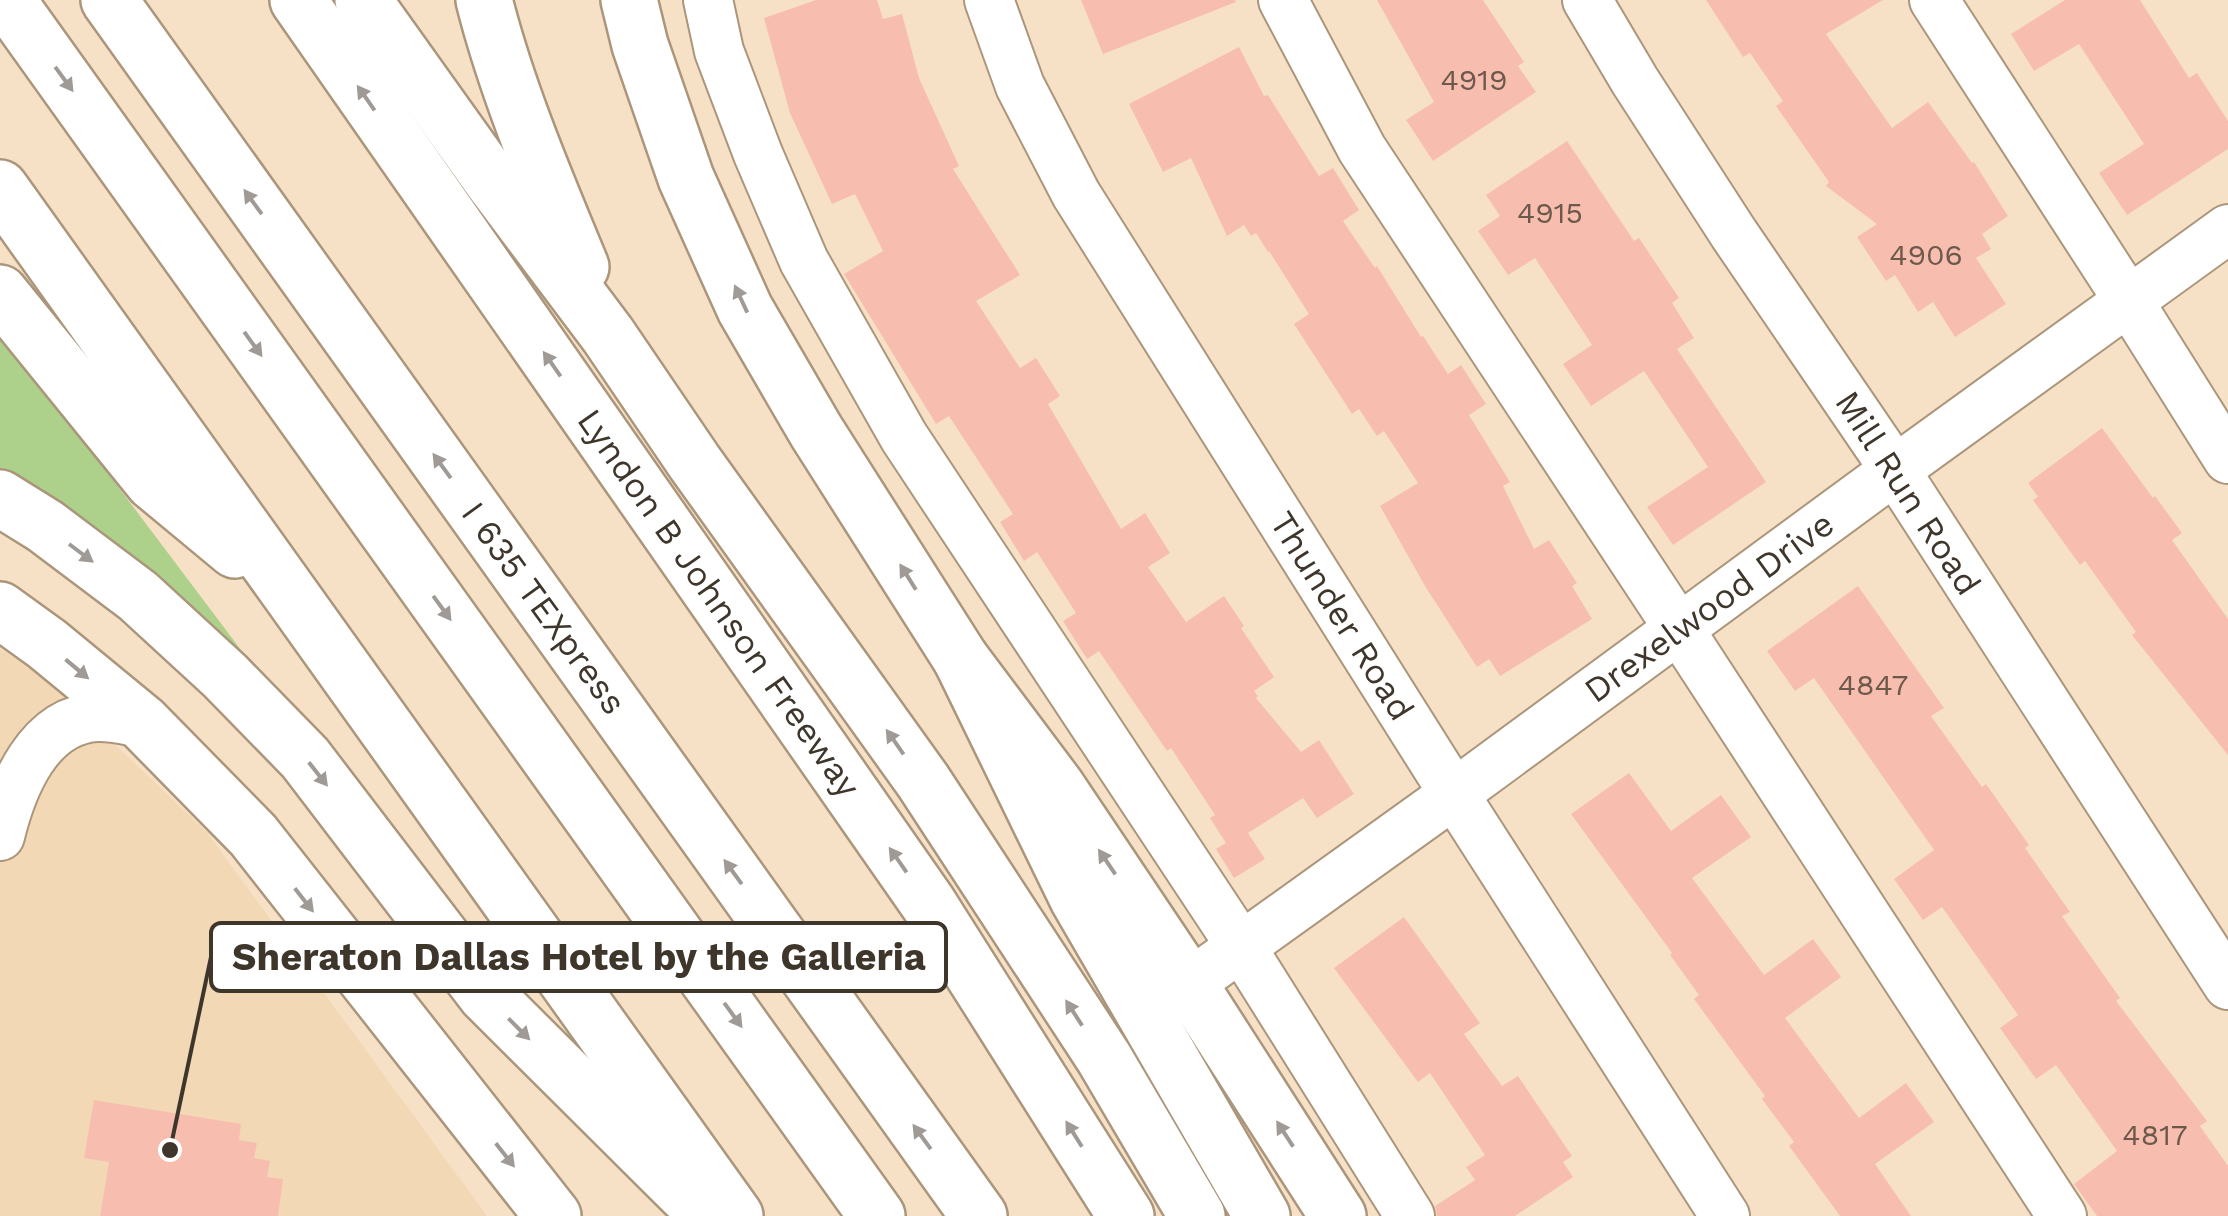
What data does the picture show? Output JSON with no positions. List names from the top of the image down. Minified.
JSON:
{"streets":{"main road":["Lyndon B Johnson Freeway","I 635 TEXpress"],"street":["Mill Run Road","Drexelwood Drive","Thunder Road"]},"crossings":[["Mill Run Road","Drexelwood Drive"],["Drexelwood Drive","Thunder Road"]],"places":["Sheraton Dallas Hotel by the Galleria"],"house_numbers":["4919","4915","4906","4847","4817"]}
